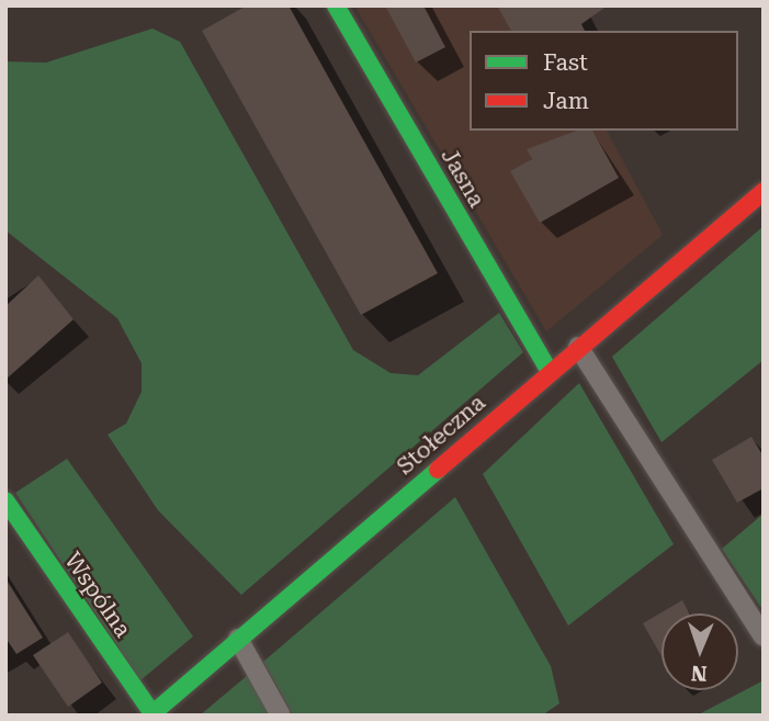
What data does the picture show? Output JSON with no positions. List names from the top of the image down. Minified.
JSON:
{"streets":{"street":["Jasna","Stołeczna","Wspólna"]},"crossings":[["Jasna","Stołeczna"],["Stołeczna","Wspólna"]],"legend":["Fast","Jam"],"north":"bottom"}
